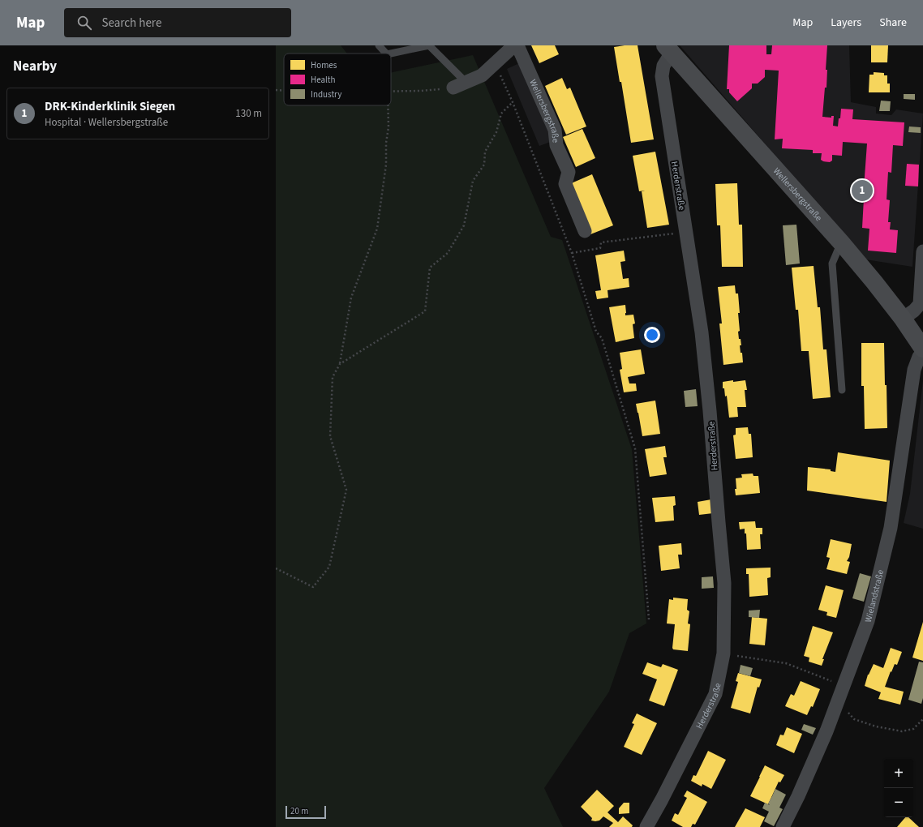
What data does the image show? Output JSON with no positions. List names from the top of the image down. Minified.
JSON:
{"streets":{"street":["Wellersbergstraße","Herderstraße","Wielandstraße"]},"crossings":[["Wellersbergstraße","Herderstraße"]],"legend":["Homes","Health","Industry"],"scale_bar":"20 m","page":{"header":"Map","search":"Search here","nav":["Map","Layers","Share"],"heading":"Nearby","list":[{"mark":"1","name":"DRK-Kinderklinik Siegen","note":"Hospital · Wellersbergstraße","value":"130 m"}],"pins":"1","map_buttons":["+","−"],"scale":"20 m"}}
